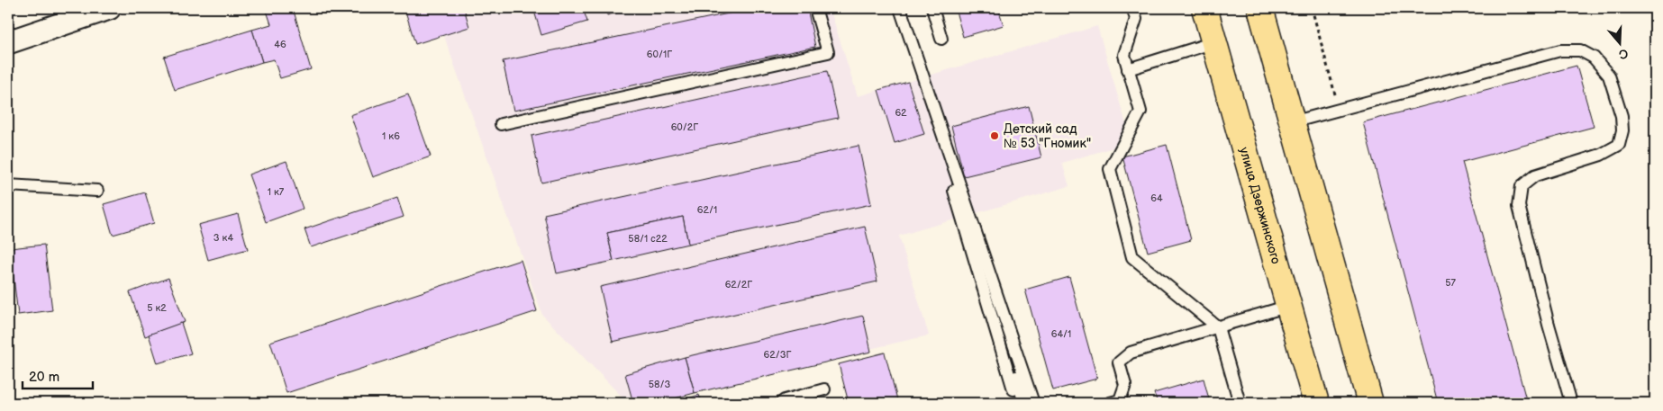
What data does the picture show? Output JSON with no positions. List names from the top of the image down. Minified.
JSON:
{"streets":{"main road":["улица Дзержинского"]},"places":["Детский сад № 53 \"Гномик\""],"house_numbers":["46","60/1Г","62","60/2Г","1 к6","1 к7","64","62/1","3 к4","58/1 с22","57","62/2Г","5 к2","64/1","62/3Г","58/3"],"scale_bar":"20 m","north":"bottom"}
